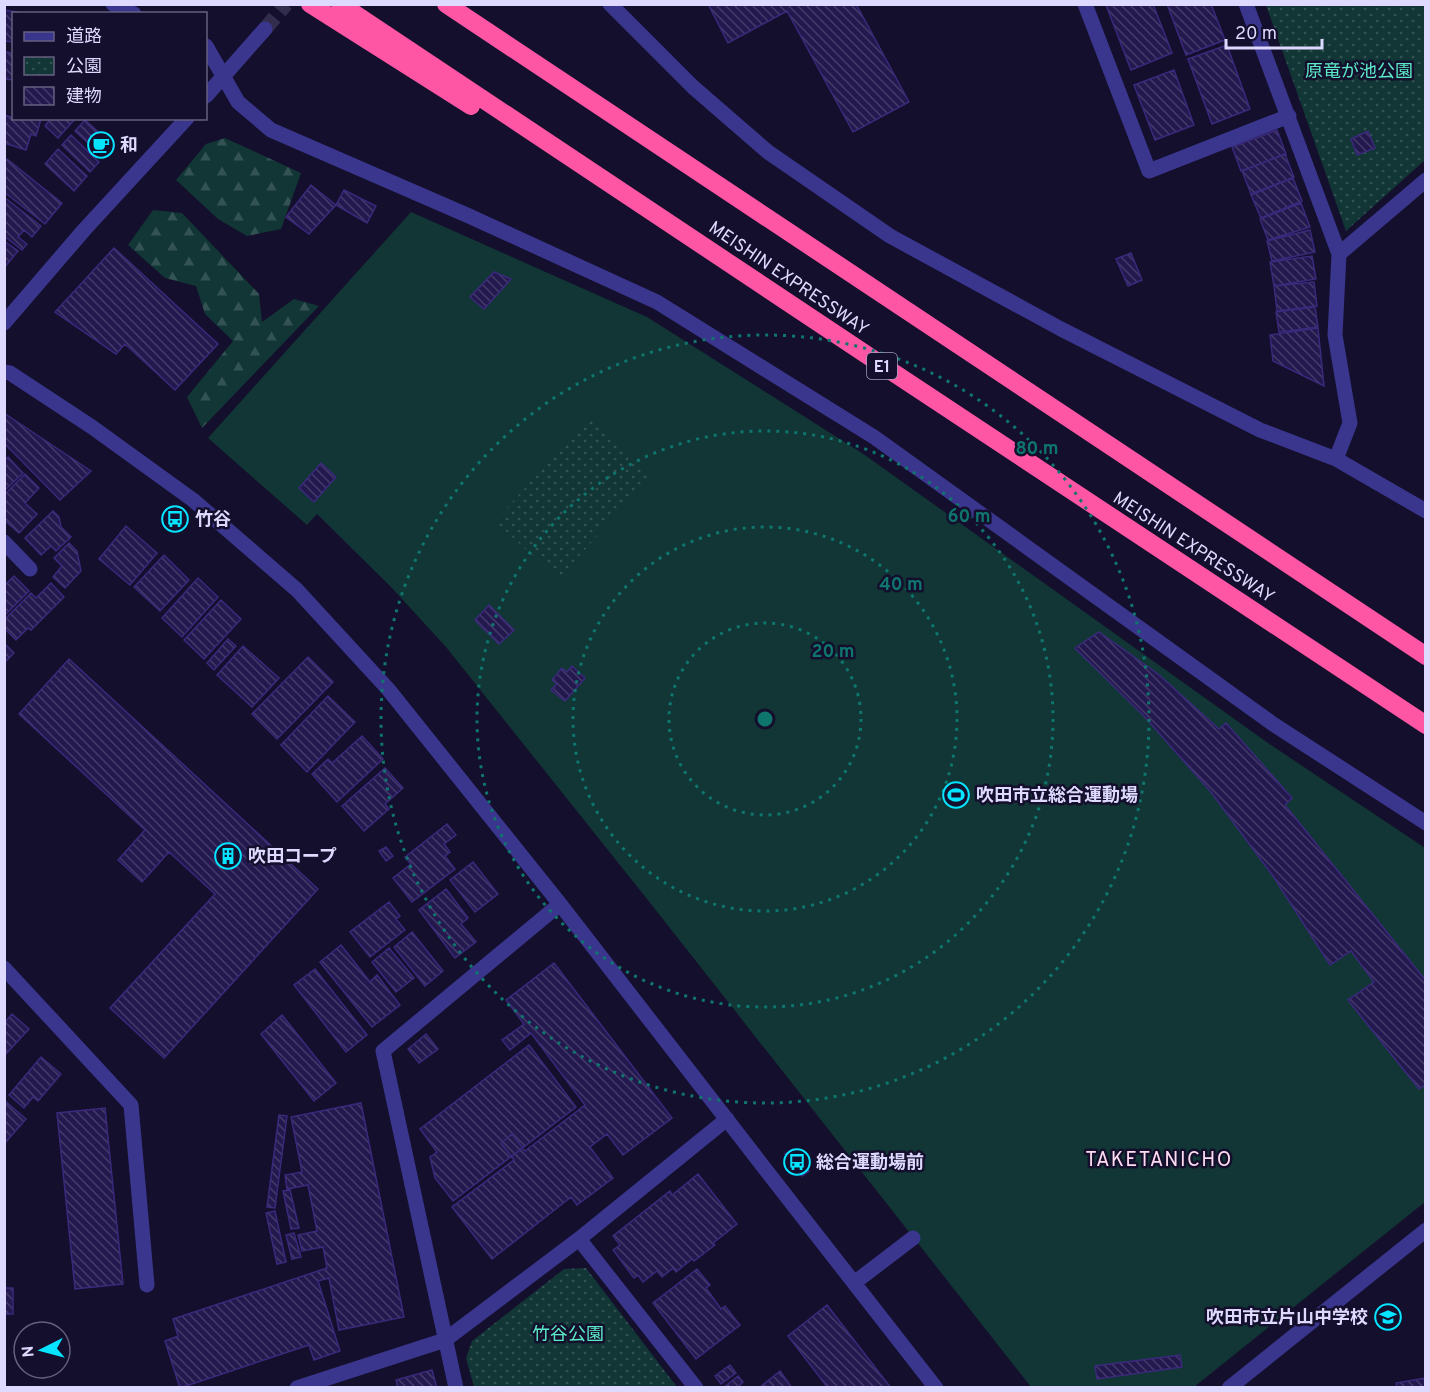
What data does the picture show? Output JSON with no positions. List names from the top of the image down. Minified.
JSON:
{"streets":{"highway":["MEISHIN EXPRESSWAY","E1"]},"districts":["TAKETANICHO"],"parks":["原竜が池公園","竹谷公園"],"places":{"cafe":["和"],"bus stop":["竹谷","総合運動場前"],"sports":["吹田市立総合運動場"],"building":["吹田コープ"],"school or university":["吹田市立片山中学校"]},"legend":["道路","公園","建物"],"scale_bar":"20 m","north":"left","rings":["80 m","60 m","40 m","20 m"]}
